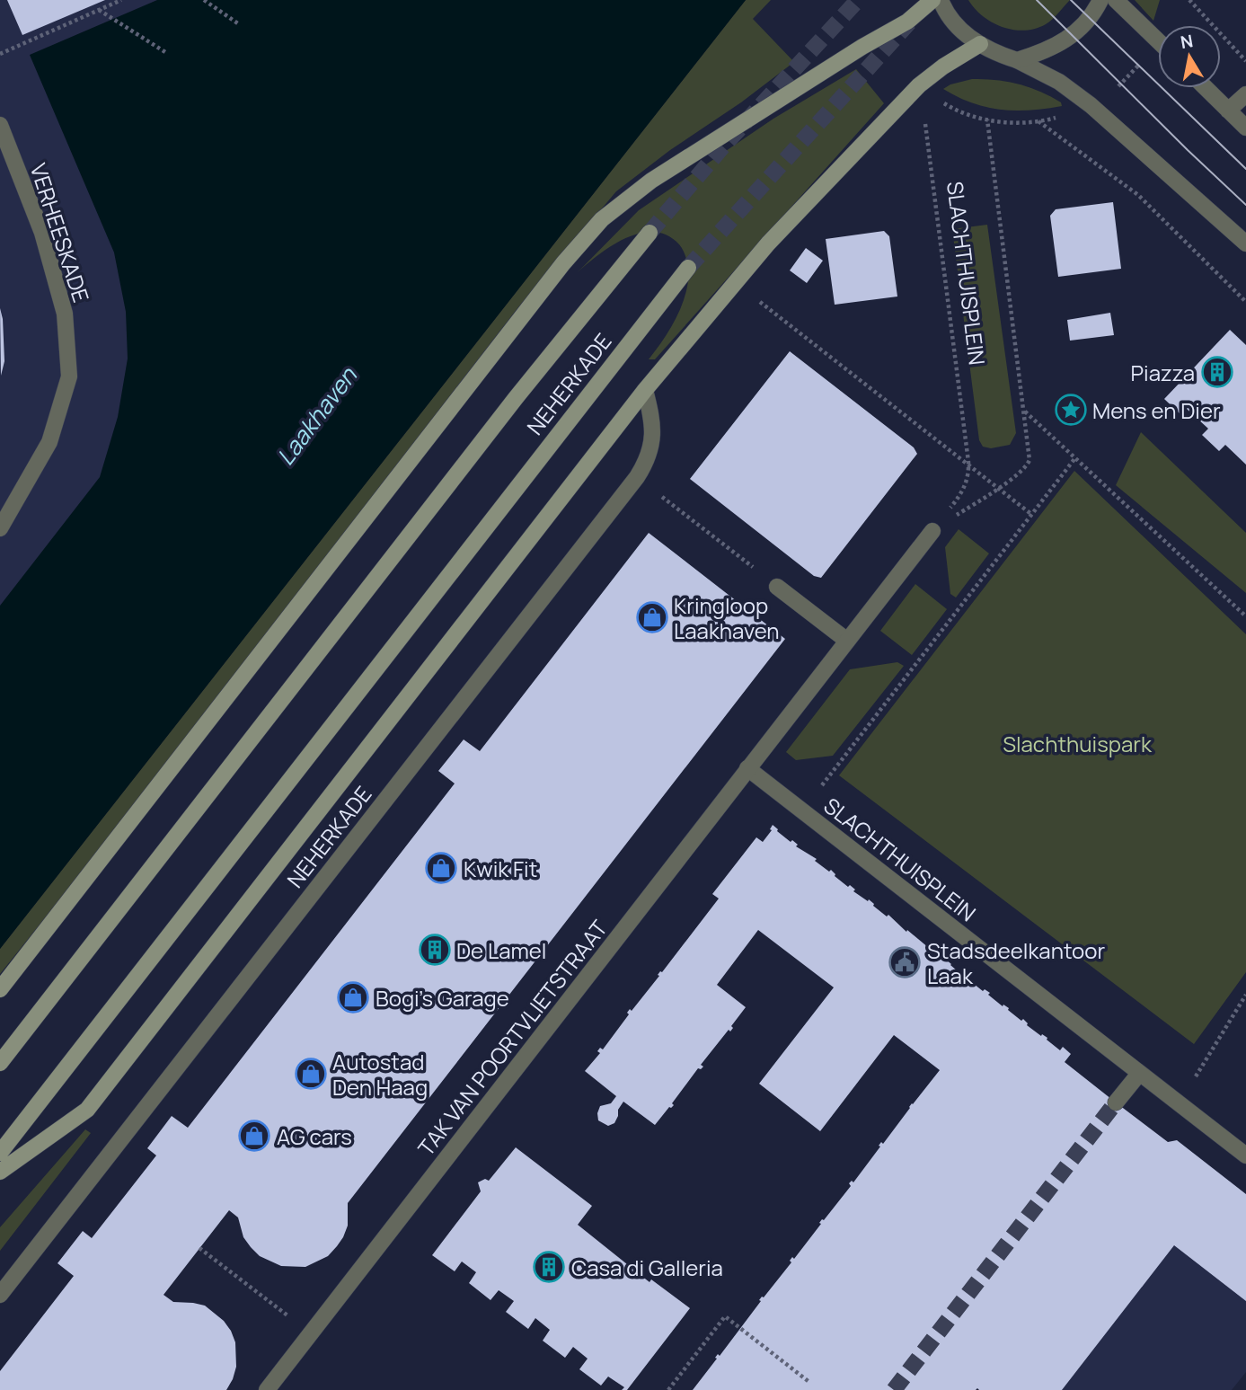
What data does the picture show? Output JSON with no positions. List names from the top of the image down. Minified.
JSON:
{"streets":{"main road":["NEHERKADE"],"street":["VERHEESKADE","SLACHTHUISPLEIN","TAK VAN POORTVLIETSTRAAT"]},"crossings":[["SLACHTHUISPLEIN","TAK VAN POORTVLIETSTRAAT"]],"water":["Laakhaven"],"parks":["Slachthuispark"],"places":{"building":["Piazza","De Lamel","Casa di Galleria"],"place":["Mens en Dier"],"shop":["Kringloop Laakhaven","Kwik Fit","Bogi's Garage","Autostad Den Haag","AG cars"],"public building":["Stadsdeelkantoor Laak"]},"north":"top"}
